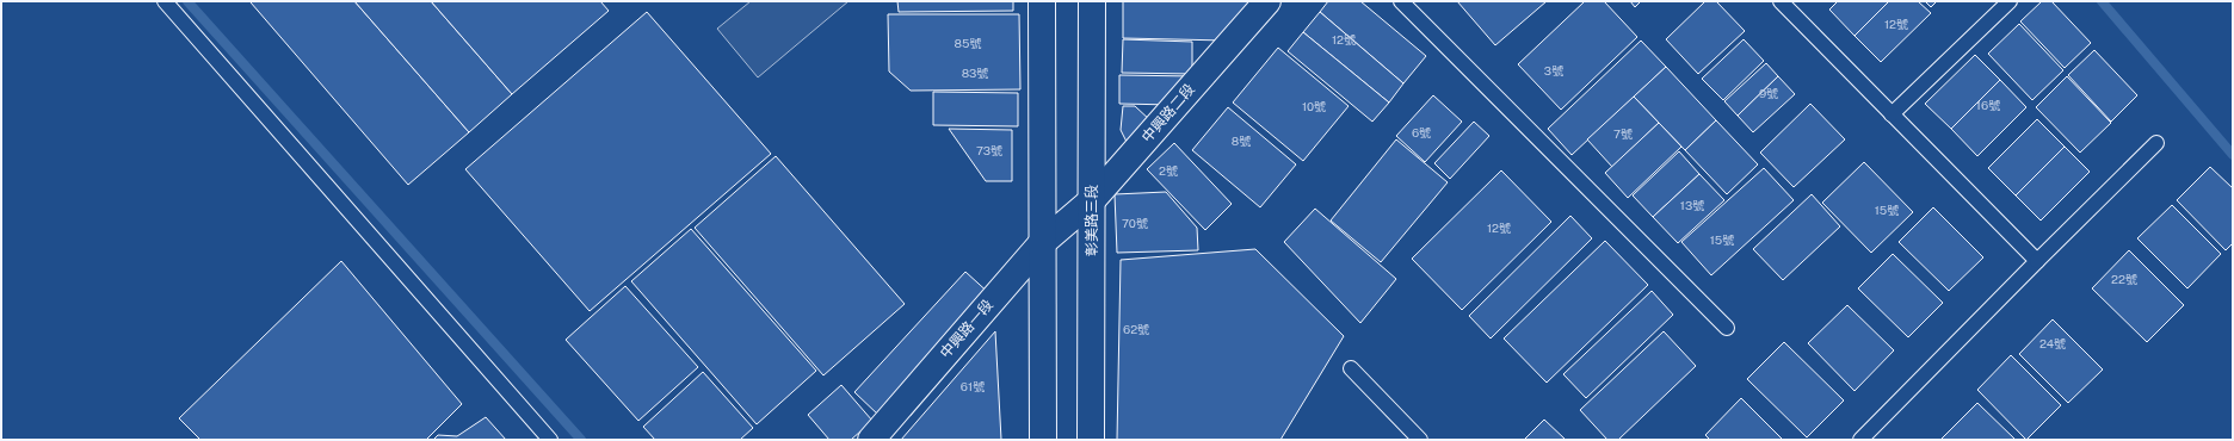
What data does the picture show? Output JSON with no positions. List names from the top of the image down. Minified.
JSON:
{"streets":{"main road":["中興路二段","彰美路三段","中興路一段"]},"crossings":[["中興路二段","彰美路三段"],["中興路二段","中興路一段"]],"house_numbers":["12號","12號","85號","3號","83號","9號","16號","10號","6號","7號","8號","73號","2號","13號","15號","70號","12號","15號","22號","62號","24號","61號"]}
